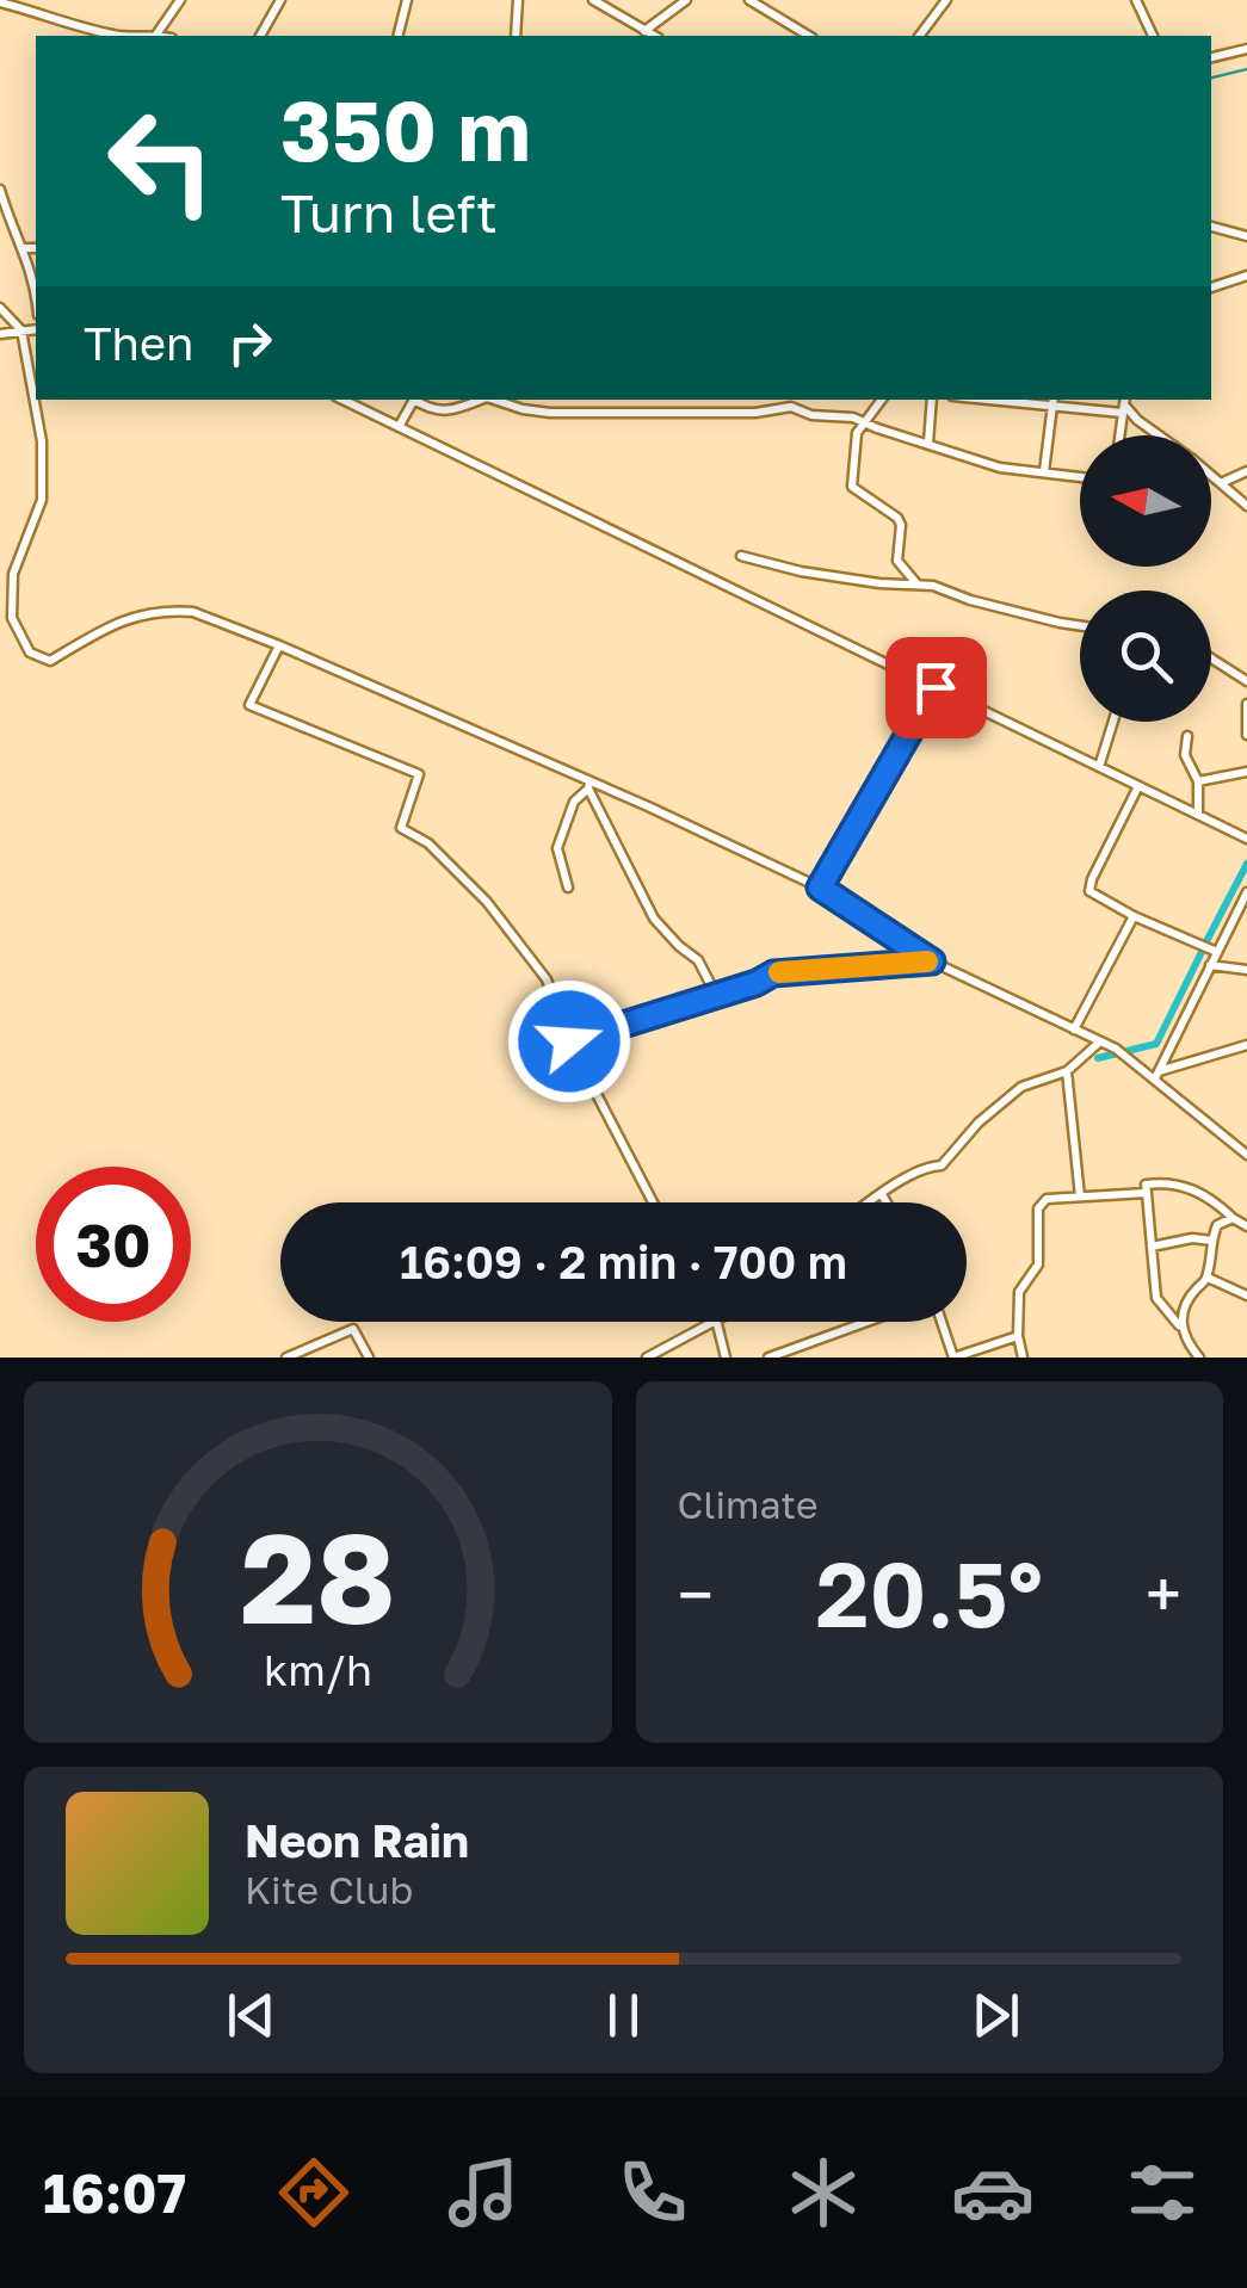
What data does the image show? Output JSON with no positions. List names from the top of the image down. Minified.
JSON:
{"north":"left","page":{"turn":["350 m","Turn left"],"then":"Then","limit":"30","trip":"16:09 · 2 min · 700 m","tile":"Climate","heat":["−","20.5°","+"],"song":["Neon Rain","Kite Club"],"tabs":"16:07","gauge":["28","km/h"]}}
